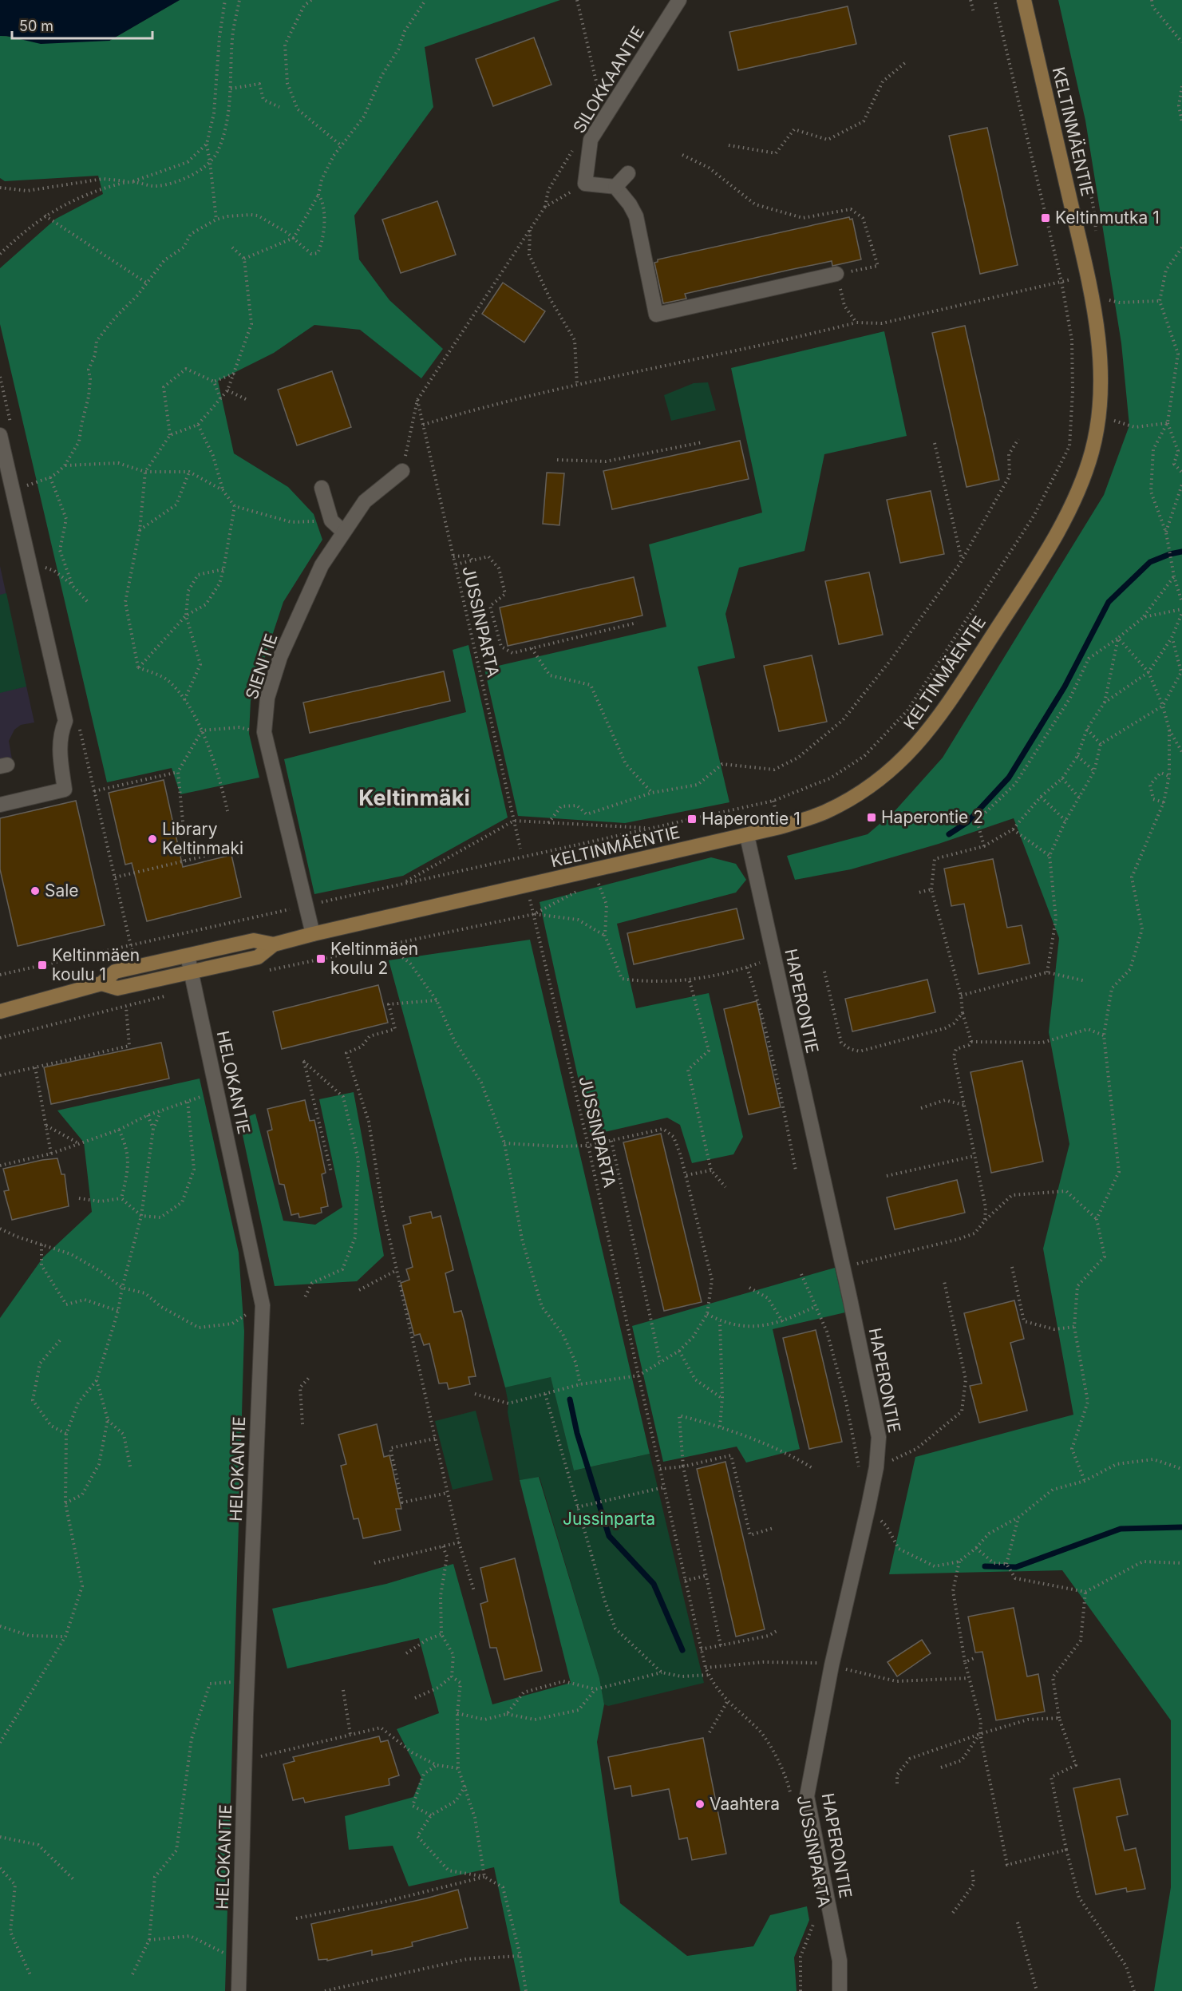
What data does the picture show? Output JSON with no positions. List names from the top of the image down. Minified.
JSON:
{"streets":{"main road":["KELTINMÄENTIE"],"street":["SILOKKAANTIE","SIENITIE","HAPERONTIE","HELOKANTIE"],"path":["JUSSINPARTA"]},"crossings":[["KELTINMÄENTIE","SIENITIE"],["KELTINMÄENTIE","HAPERONTIE"],["KELTINMÄENTIE","HELOKANTIE"]],"districts":["Keltinmäki"],"parks":["Jussinparta"],"places":{"transit":["Keltinmutka 1","Haperontie 2","Haperontie 1","Keltinmäen koulu 2","Keltinmäen koulu 1"],"other":["Library Keltinmaki","Sale","Vaahtera"]},"scale_bar":"50 m"}
